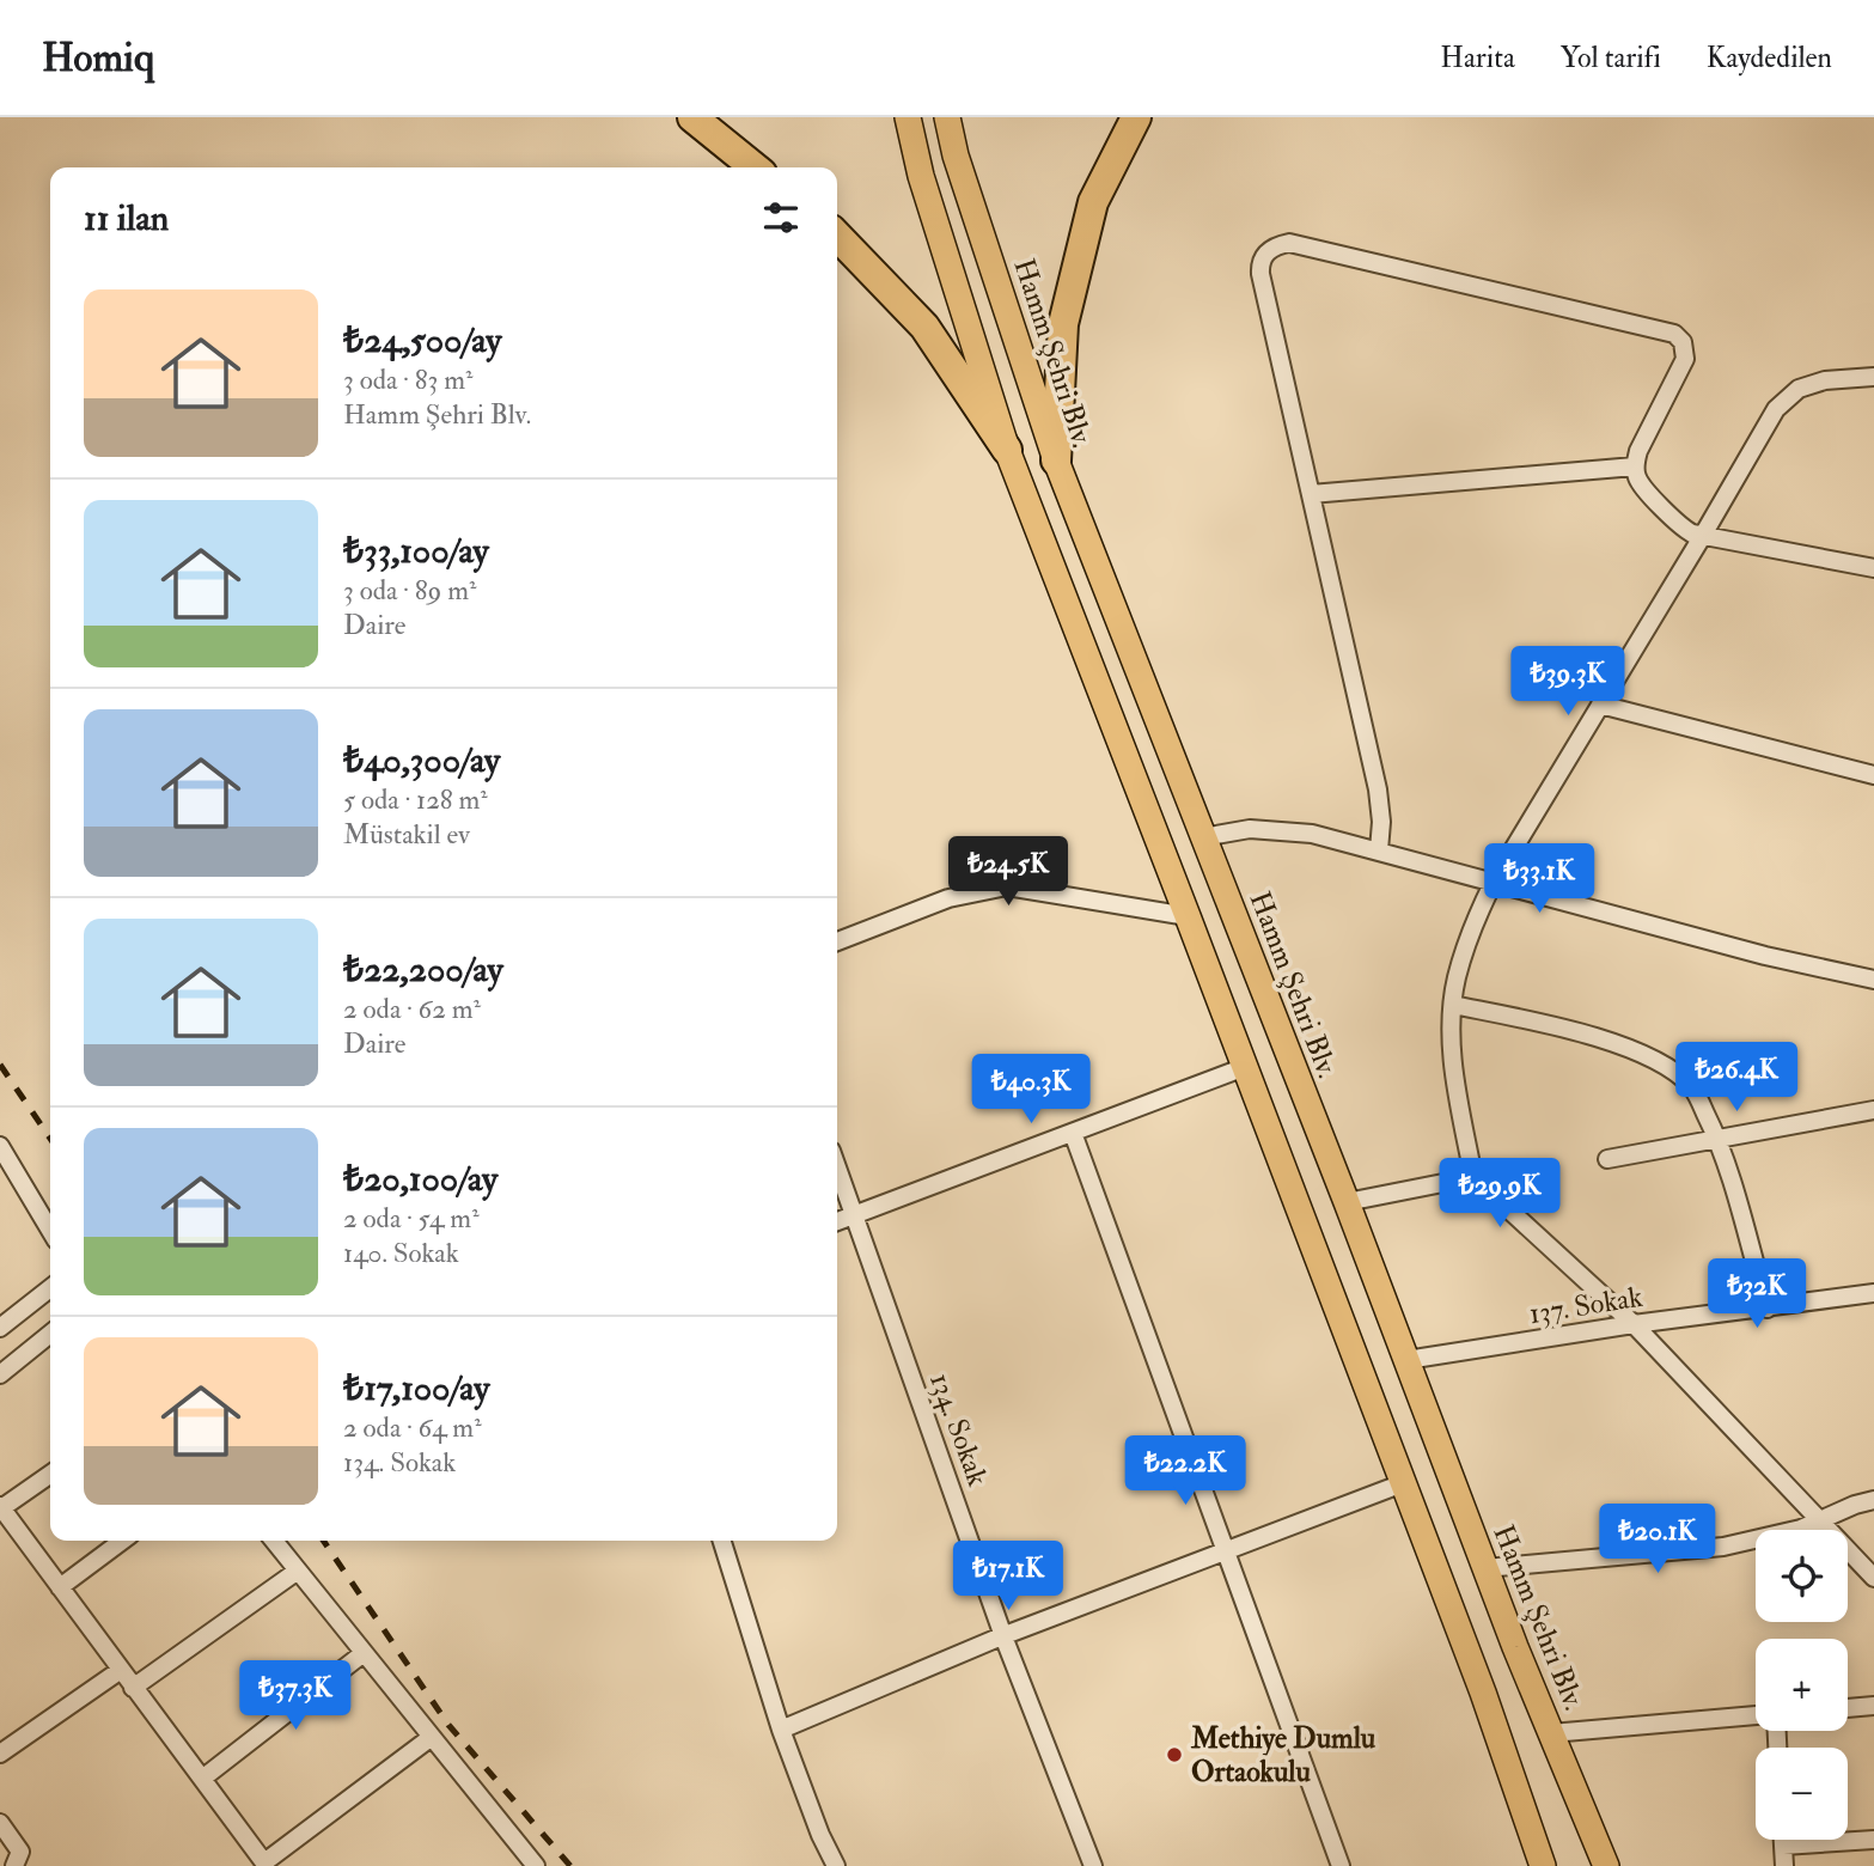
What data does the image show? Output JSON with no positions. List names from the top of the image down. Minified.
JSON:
{"streets":{"main road":["Hamm Şehri Blv."],"street":["137. Sokak","134. Sokak"]},"crossings":[["Hamm Şehri Blv.","137. Sokak"]],"places":["Methiye Dumlu Ortaokulu"],"page":{"header":"Homiq","nav":["Harita","Yol tarifi","Kaydedilen"],"heading":"11 ilan","list":[{"name":"₺24,500/ay","note":"3 oda · 83 m² · Hamm Şehri Blv."},{"name":"₺33,100/ay","note":"3 oda · 89 m² · Daire"},{"name":"₺40,300/ay","note":"5 oda · 128 m² · Müstakil ev"},{"name":"₺22,200/ay","note":"2 oda · 62 m² · Daire"},{"name":"₺20,100/ay","note":"2 oda · 54 m² · 140. Sokak"},{"name":"₺17,100/ay","note":"2 oda · 64 m² · 134. Sokak"}],"price":["₺39.3K","₺24.5K","₺33.1K","₺26.4K","₺40.3K","₺29.9K","₺32K","₺22.2K","₺20.1K","₺17.1K","₺37.3K"],"map_buttons":["+","−"]}}
